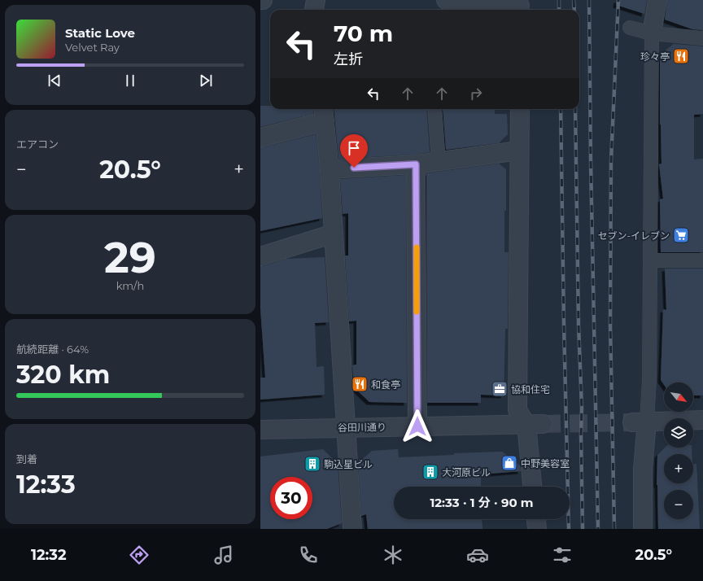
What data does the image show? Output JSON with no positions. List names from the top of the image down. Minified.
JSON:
{"streets":{"street":["谷田川通り"]},"places":{"restaurant":["珍々亭","和食亭"],"supermarket":["セブン-イレブン"],"office":["協和住宅"],"shop":["中野美容室"],"building":["駒込星ビル","大河原ビル"]},"north":"bottom right","page":{"turn":["70 m","左折"],"song":["Static Love","Velvet Ray"],"tile":["エアコン",["29","km/h"],["航続距離 · 64%","320 km"],["到着","12:33"]],"heat":["−","20.5°","+"],"map_buttons":["+","−"],"limit":"30","trip":"12:33 · 1 分 · 90 m","tabs":["12:32","20.5°"]}}
